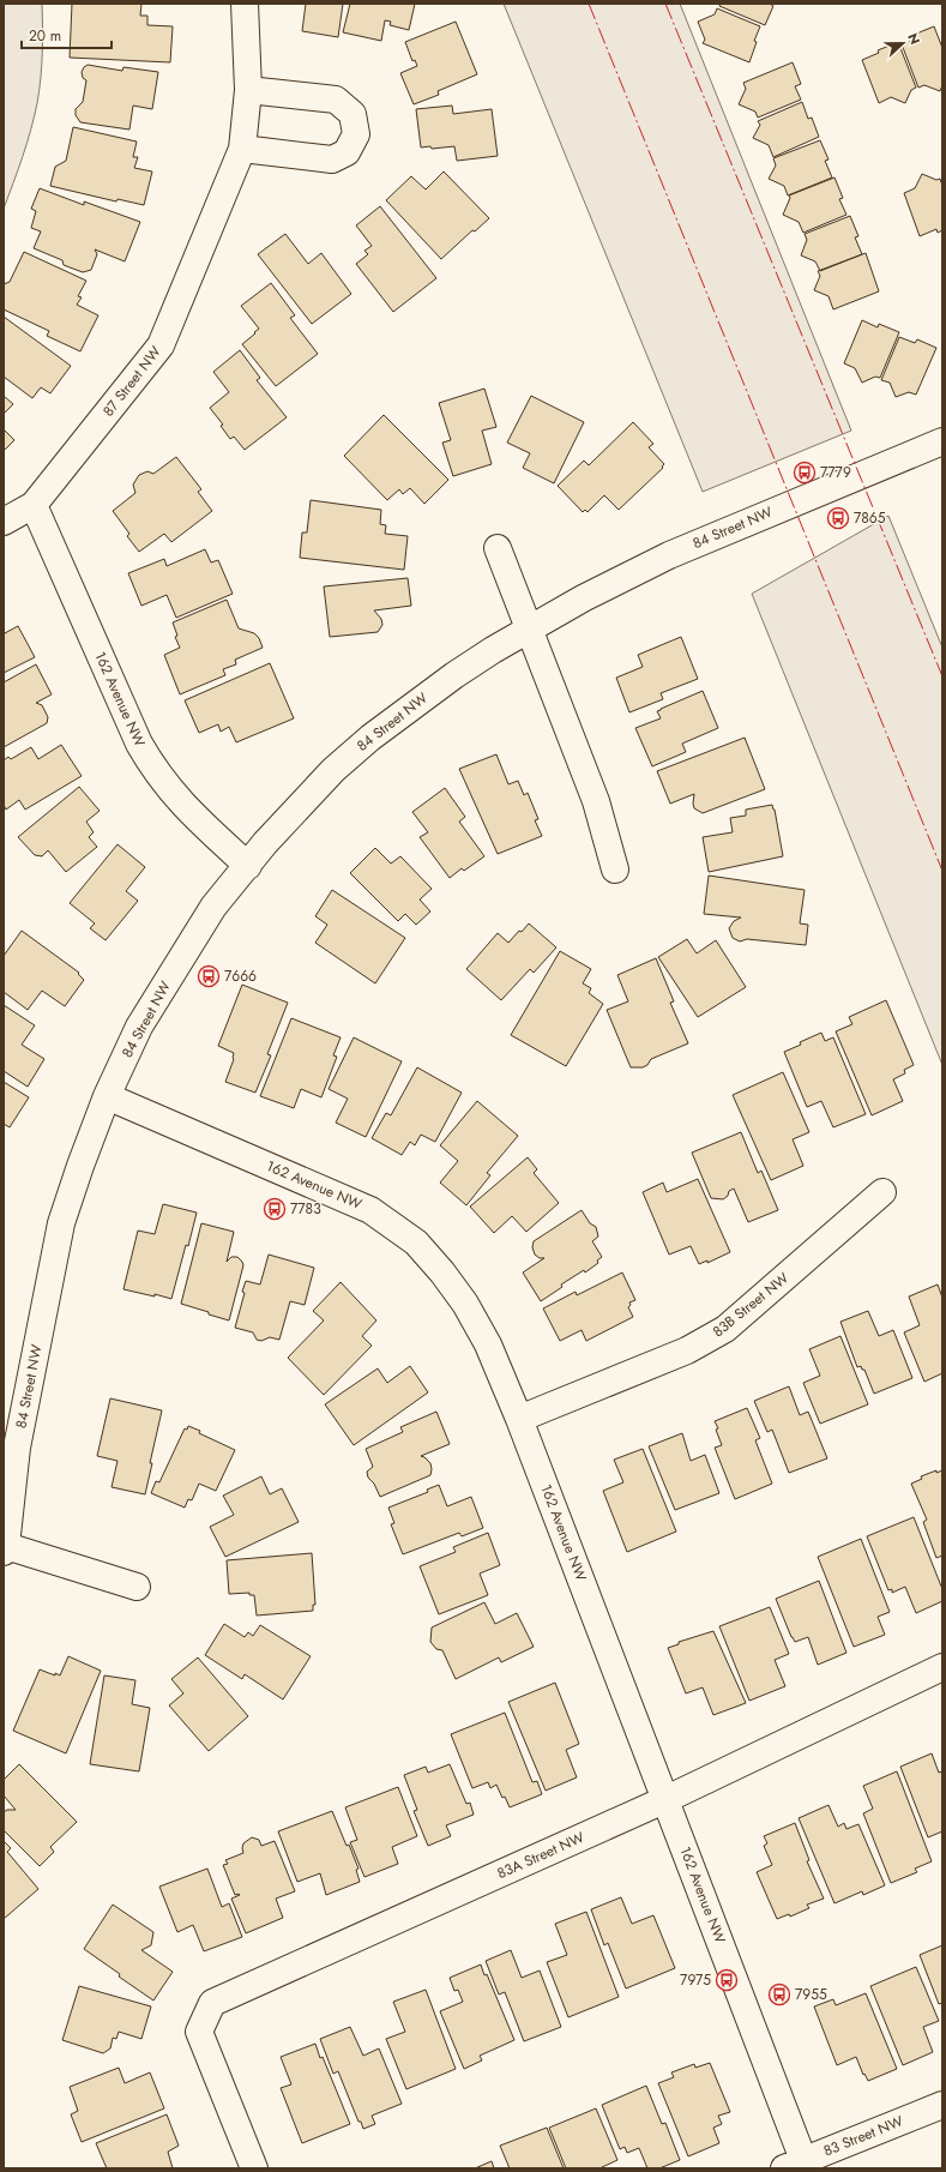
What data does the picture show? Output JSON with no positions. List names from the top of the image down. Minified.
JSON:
{"streets":{"street":["87 Street NW","84 Street NW","162 Avenue NW","83B Street NW","83A Street NW","83 Street NW"]},"crossings":[["87 Street NW","162 Avenue NW"],["84 Street NW","162 Avenue NW"],["162 Avenue NW","83B Street NW"],["162 Avenue NW","83A Street NW"],["162 Avenue NW","83 Street NW"]],"places":{"bus stop":["7779","7865","7666","7783","7975","7955"]},"scale_bar":"20 m","north":"right"}
